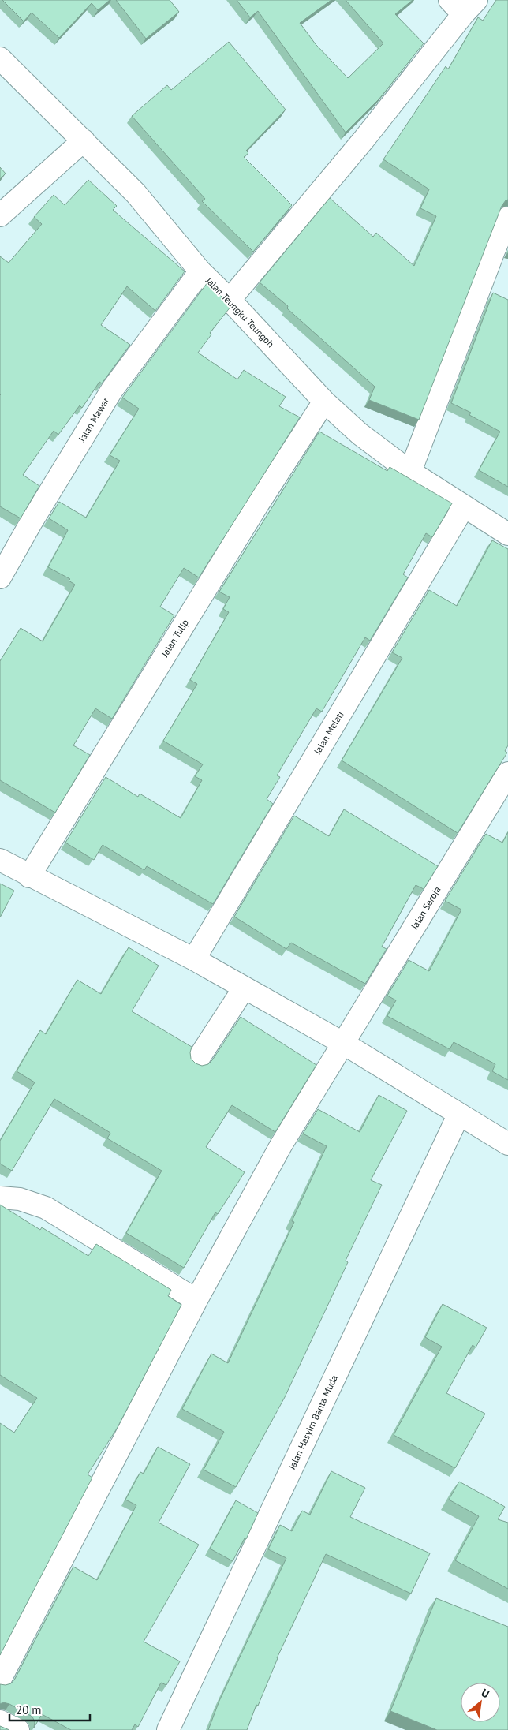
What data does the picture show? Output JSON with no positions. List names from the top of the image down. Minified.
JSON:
{"streets":{"street":["Jalan Teungku Teungoh","Jalan Mawar","Jalan Tulip","Jalan Melati","Jalan Seroja","Jalan Hasyim Banta Muda"]},"crossings":[["Jalan Teungku Teungoh","Jalan Mawar"],["Jalan Teungku Teungoh","Jalan Tulip"],["Jalan Teungku Teungoh","Jalan Melati"]],"scale_bar":"20 m","north":"top right"}
